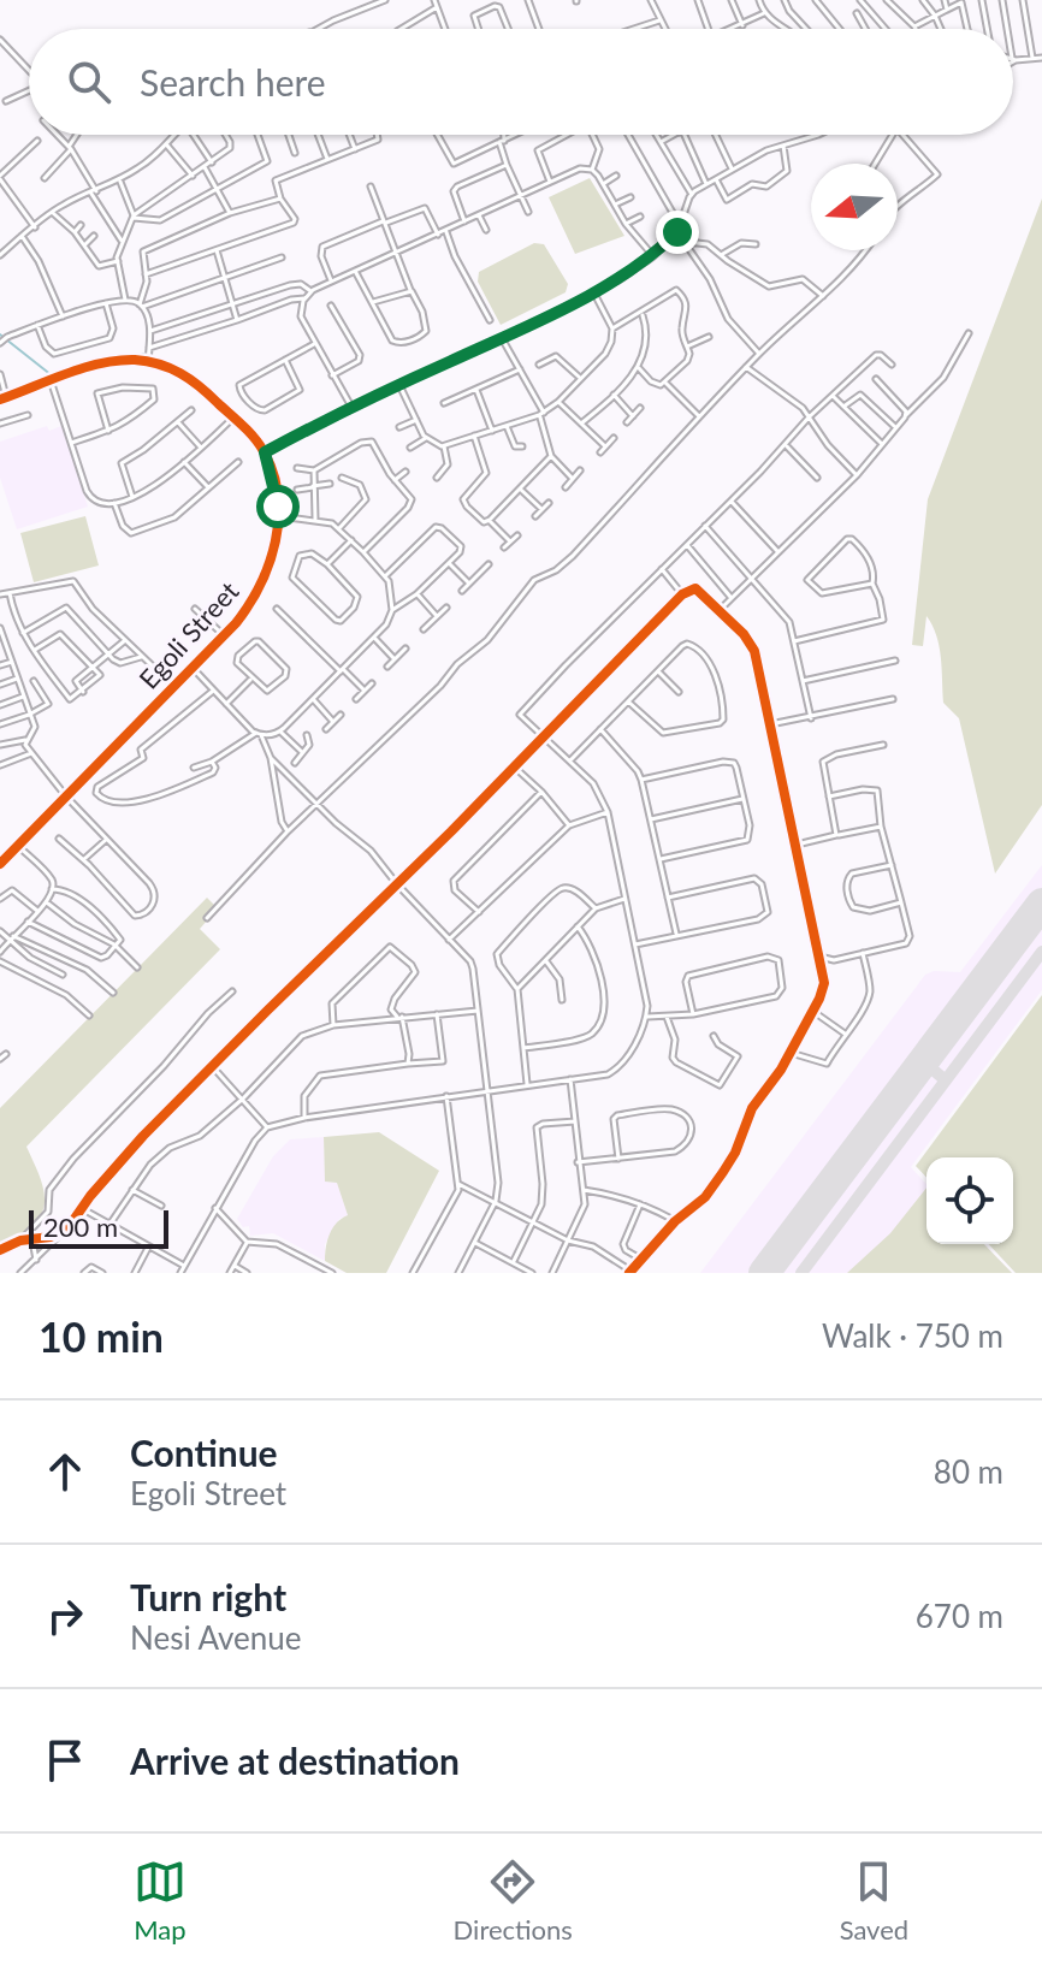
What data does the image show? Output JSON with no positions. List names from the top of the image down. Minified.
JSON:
{"streets":{"street":["Egoli Street"]},"scale_bar":"200 m","north":"left","page":{"search":"Search here","scale":"200 m","heading":["10 min","Walk · 750 m"],"list":[["Continue","Egoli Street","80 m"],["Turn right","Nesi Avenue","670 m"],"Arrive at destination"],"nav":["Map","Directions","Saved"]}}
